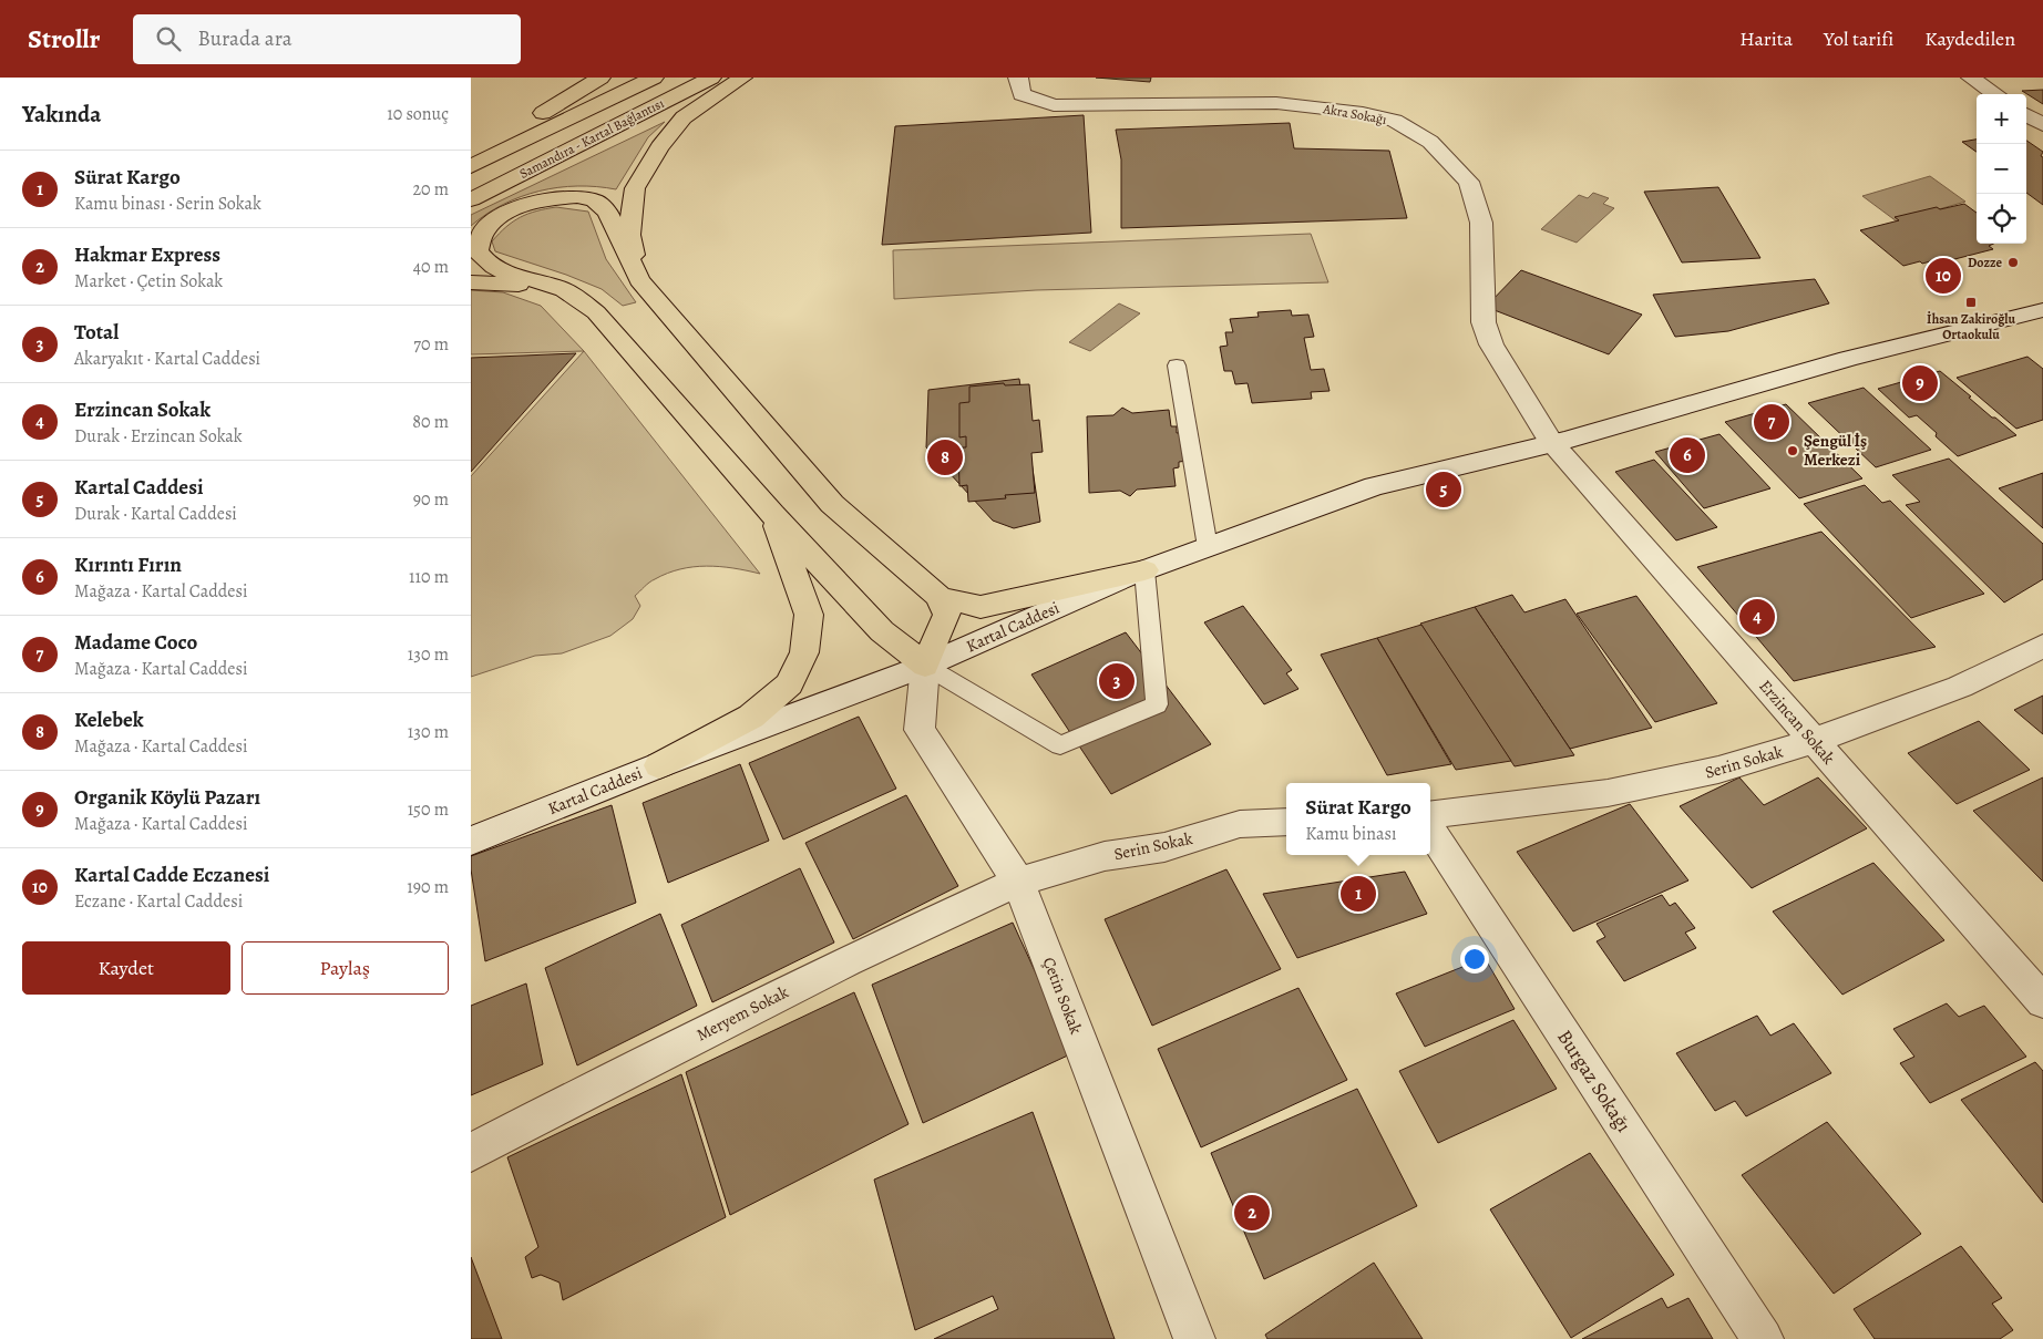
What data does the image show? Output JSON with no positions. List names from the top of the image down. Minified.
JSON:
{"streets":{"highway":["Samandıra - Kartal Bağlantısı"],"street":["Akra Sokağı","Kartal Caddesi","Erzincan Sokak","Serin Sokak","Çetin Sokak","Meryem Sokak","Burgaz Sokağı"]},"crossings":[["Akra Sokağı","Kartal Caddesi"],["Akra Sokağı","Erzincan Sokak"],["Kartal Caddesi","Erzincan Sokak"],["Kartal Caddesi","Çetin Sokak"],["Erzincan Sokak","Serin Sokak"],["Serin Sokak","Çetin Sokak"],["Serin Sokak","Meryem Sokak"],["Çetin Sokak","Meryem Sokak"]],"places":{"other":["Dozze","Şengül İş Merkezi"],"transit":["İhsan Zakiroğlu Ortaokulu"]},"page":{"header":"Strollr","search":"Burada ara","nav":["Harita","Yol tarifi","Kaydedilen"],"heading":["Yakında","10 sonuç"],"map_buttons":["+","−"],"list":[{"mark":"1","name":"Sürat Kargo","note":"Kamu binası · Serin Sokak","value":"20 m"},{"mark":"2","name":"Hakmar Express","note":"Market · Çetin Sokak","value":"40 m"},{"mark":"3","name":"Total","note":"Akaryakıt · Kartal Caddesi","value":"70 m"},{"mark":"4","name":"Erzi̇ncan Sokak","note":"Durak · Erzincan Sokak","value":"80 m"},{"mark":"5","name":"Kartal Caddesi","note":"Durak · Kartal Caddesi","value":"90 m"},{"mark":"6","name":"Kırıntı Fırın","note":"Mağaza · Kartal Caddesi","value":"110 m"},{"mark":"7","name":"Madame Coco","note":"Mağaza · Kartal Caddesi","value":"130 m"},{"mark":"8","name":"Kelebek","note":"Mağaza · Kartal Caddesi","value":"130 m"},{"mark":"9","name":"Organik Köylü Pazarı","note":"Mağaza · Kartal Caddesi","value":"150 m"},{"mark":"10","name":"Kartal Cadde Eczanesi","note":"Eczane · Kartal Caddesi","value":"190 m"}],"pins":["10","9","7","6","8","5","4","3","1","2"],"popup":["Sürat Kargo","Kamu binası"],"buttons":["Kaydet","Paylaş"]}}
